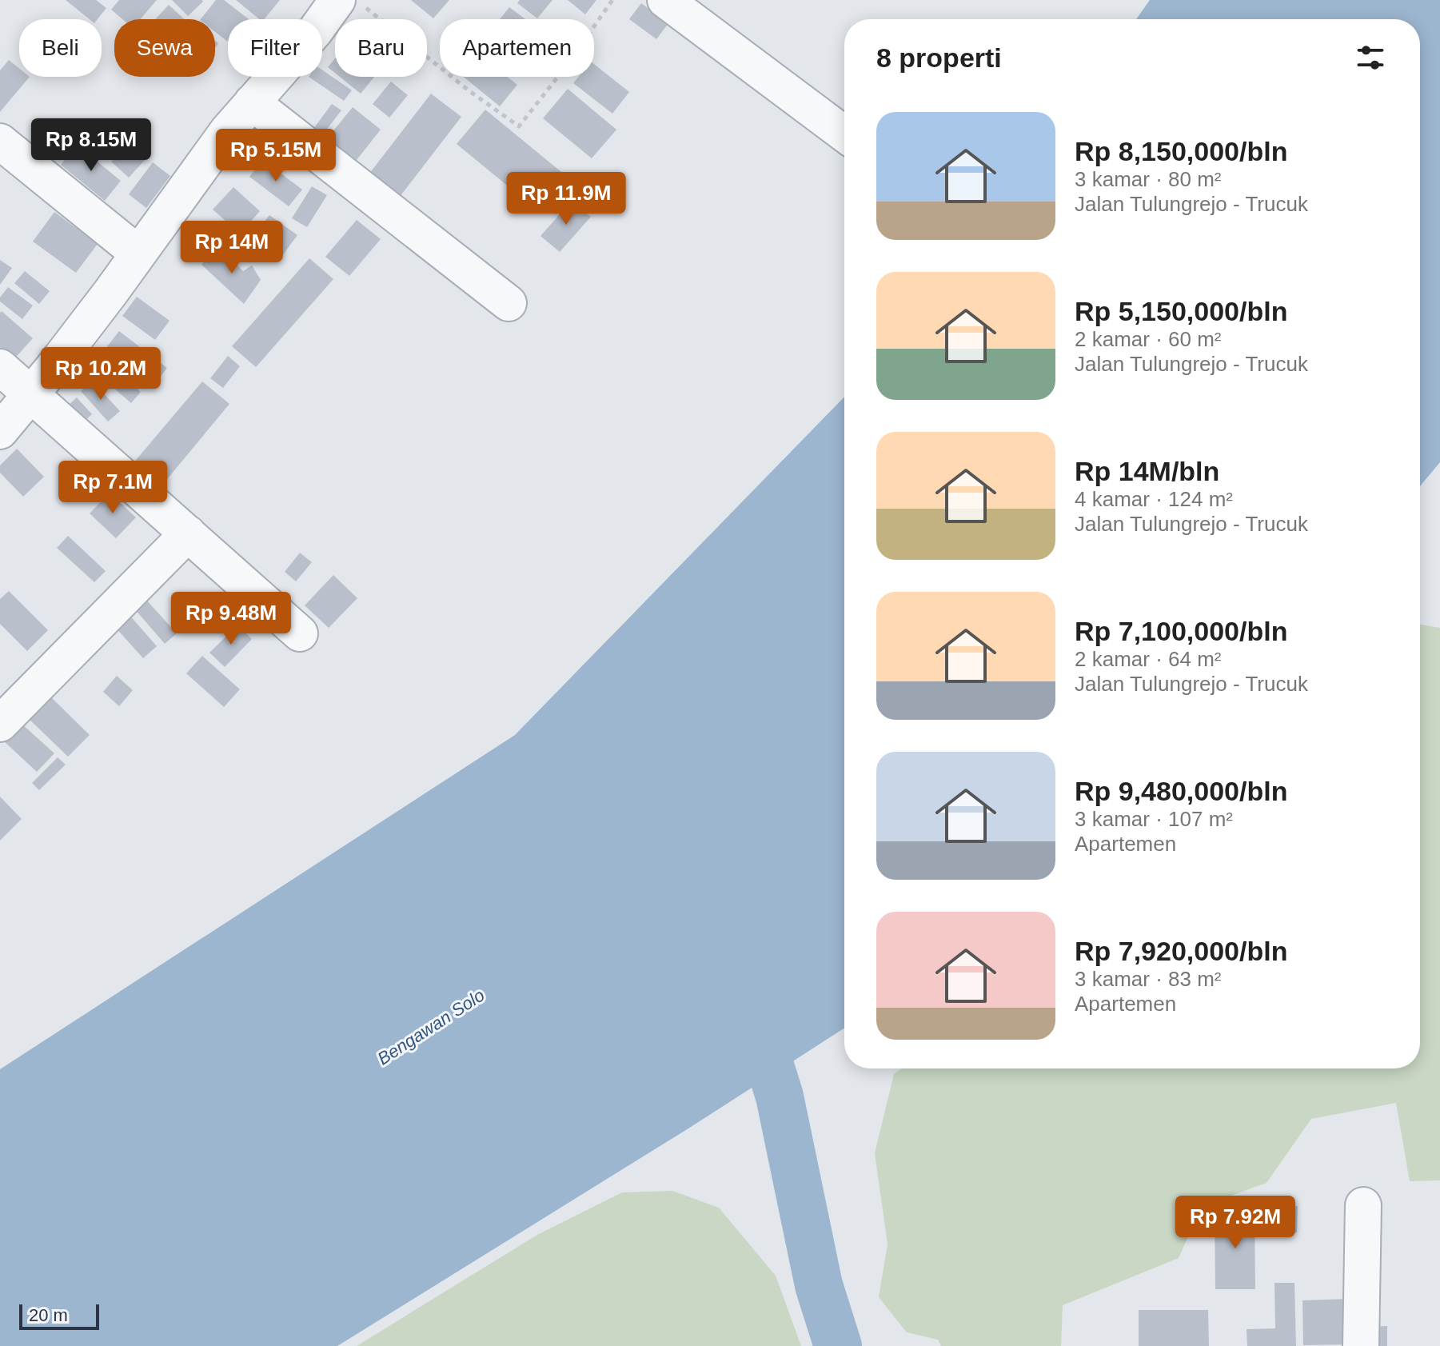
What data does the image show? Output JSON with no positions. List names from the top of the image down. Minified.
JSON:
{"water":["Bengawan Solo"],"scale_bar":"20 m","page":{"chip":["Beli","Sewa","Filter","Baru","Apartemen"],"heading":"8 properti","list":[{"name":"Rp 8,150,000/bln","note":"3 kamar · 80 m² · Jalan Tulungrejo - Trucuk"},{"name":"Rp 5,150,000/bln","note":"2 kamar · 60 m² · Jalan Tulungrejo - Trucuk"},{"name":"Rp 14M/bln","note":"4 kamar · 124 m² · Jalan Tulungrejo - Trucuk"},{"name":"Rp 7,100,000/bln","note":"2 kamar · 64 m² · Jalan Tulungrejo - Trucuk"},{"name":"Rp 9,480,000/bln","note":"3 kamar · 107 m² · Apartemen"},{"name":"Rp 7,920,000/bln","note":"3 kamar · 83 m² · Apartemen"}],"price":["Rp 8.15M","Rp 5.15M","Rp 11.9M","Rp 14M","Rp 10.2M","Rp 7.1M","Rp 9.48M","Rp 7.92M"],"scale":"20 m"}}
